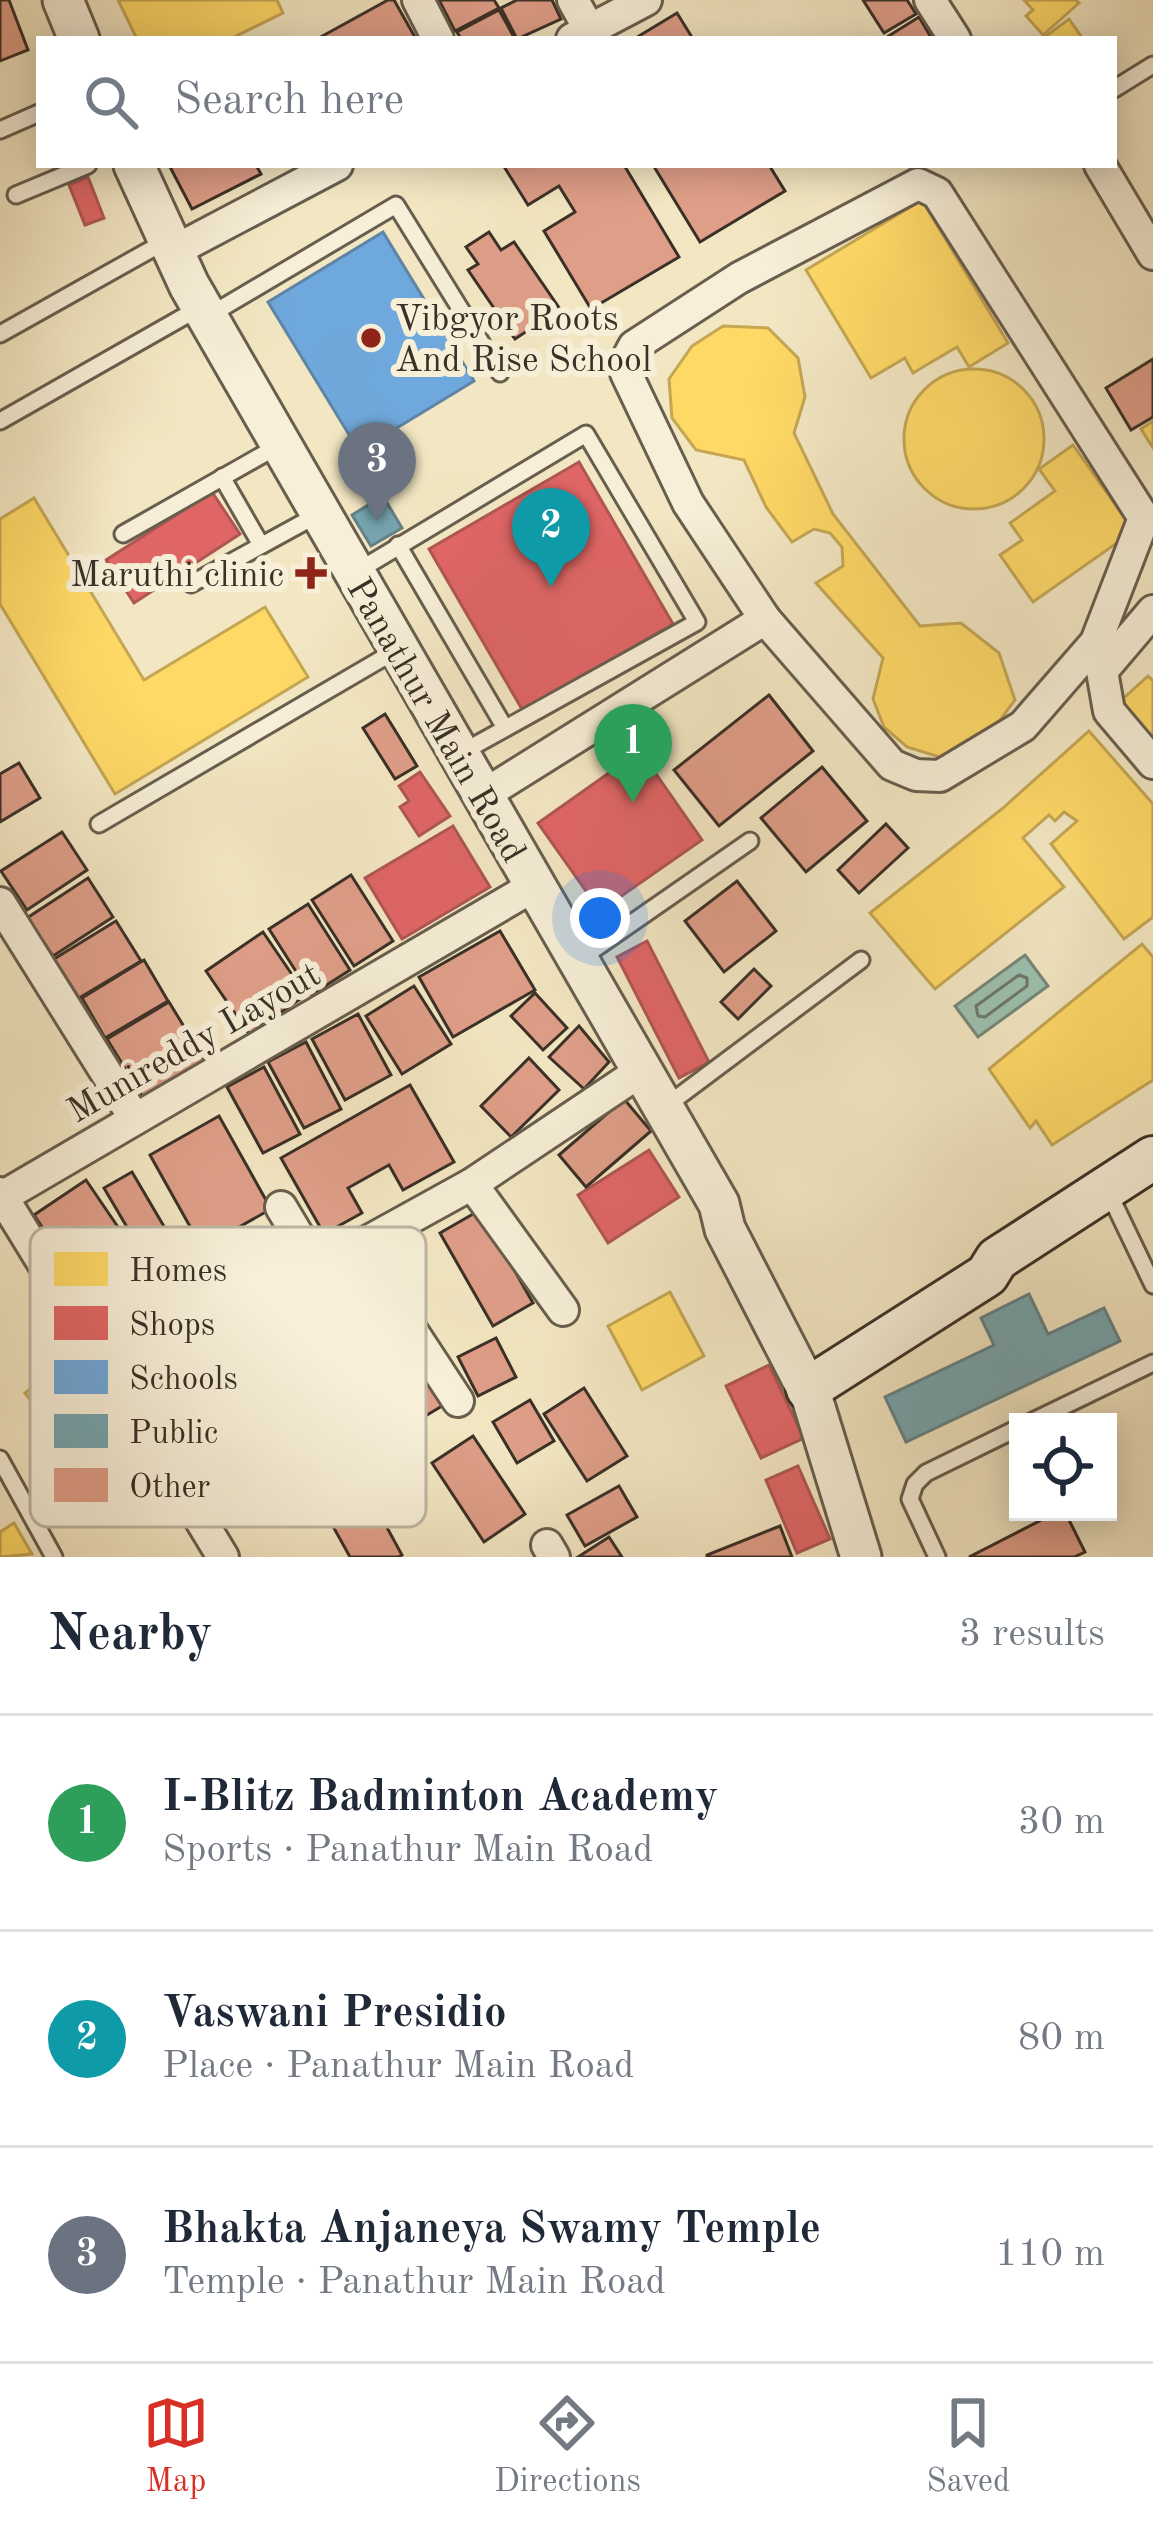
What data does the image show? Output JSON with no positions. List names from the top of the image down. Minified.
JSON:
{"streets":{"street":["Panathur Main Road","Munireddy Layout"]},"crossings":[["Panathur Main Road","Munireddy Layout"]],"places":{"other":["Vibgyor Roots And Rise School"],"health":["Maruthi clinic"]},"legend":["Homes","Shops","Schools","Public","Other"],"page":{"search":"Search here","pins":["3","2","1"],"heading":["Nearby","3 results"],"list":[{"mark":"1","name":"I-Blitz Badminton Academy","note":"Sports · Panathur Main Road","value":"30 m"},{"mark":"2","name":"Vaswani Presidio","note":"Place · Panathur Main Road","value":"80 m"},{"mark":"3","name":"Bhakta Anjaneya Swamy Temple","note":"Temple · Panathur Main Road","value":"110 m"}],"nav":["Map","Directions","Saved"]}}
